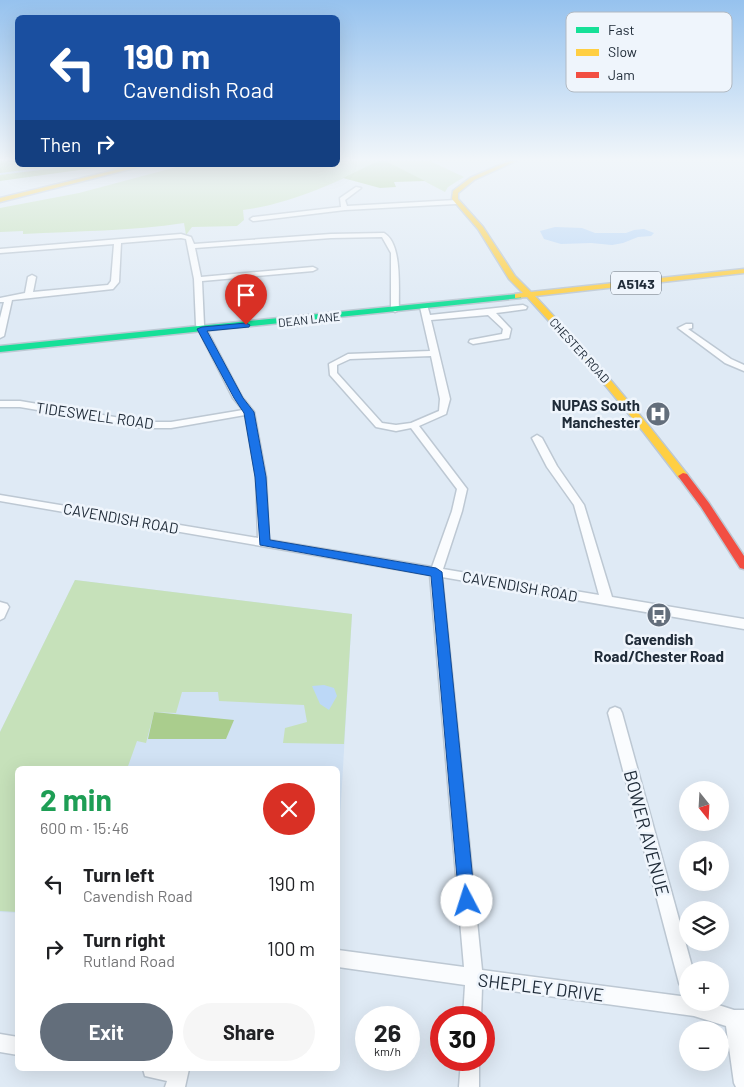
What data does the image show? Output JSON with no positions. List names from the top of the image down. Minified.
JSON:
{"streets":{"main road":["A5143","DEAN LANE","CHESTER ROAD"],"street":["TIDESWELL ROAD","CAVENDISH ROAD","BOWER AVENUE","SHEPLEY DRIVE"]},"crossings":[["A5143","DEAN LANE"],["A5143","CHESTER ROAD"],["DEAN LANE","CHESTER ROAD"]],"places":{"hospital":["NUPAS South Manchester"],"bus stop":["Cavendish Road/Chester Road"]},"legend":["Fast","Slow","Jam"],"north":"bottom","page":{"turn":["190 m","Cavendish Road"],"then":"Then","heading":["2 min","600 m · 15:46"],"map_buttons":["+","−"],"list":[{"name":"Turn left","note":"Cavendish Road","value":"190 m"},{"name":"Turn right","note":"Rutland Road","value":"100 m"}],"buttons":["Exit","Share"],"speed":"26 km/h","limit":"30"}}
